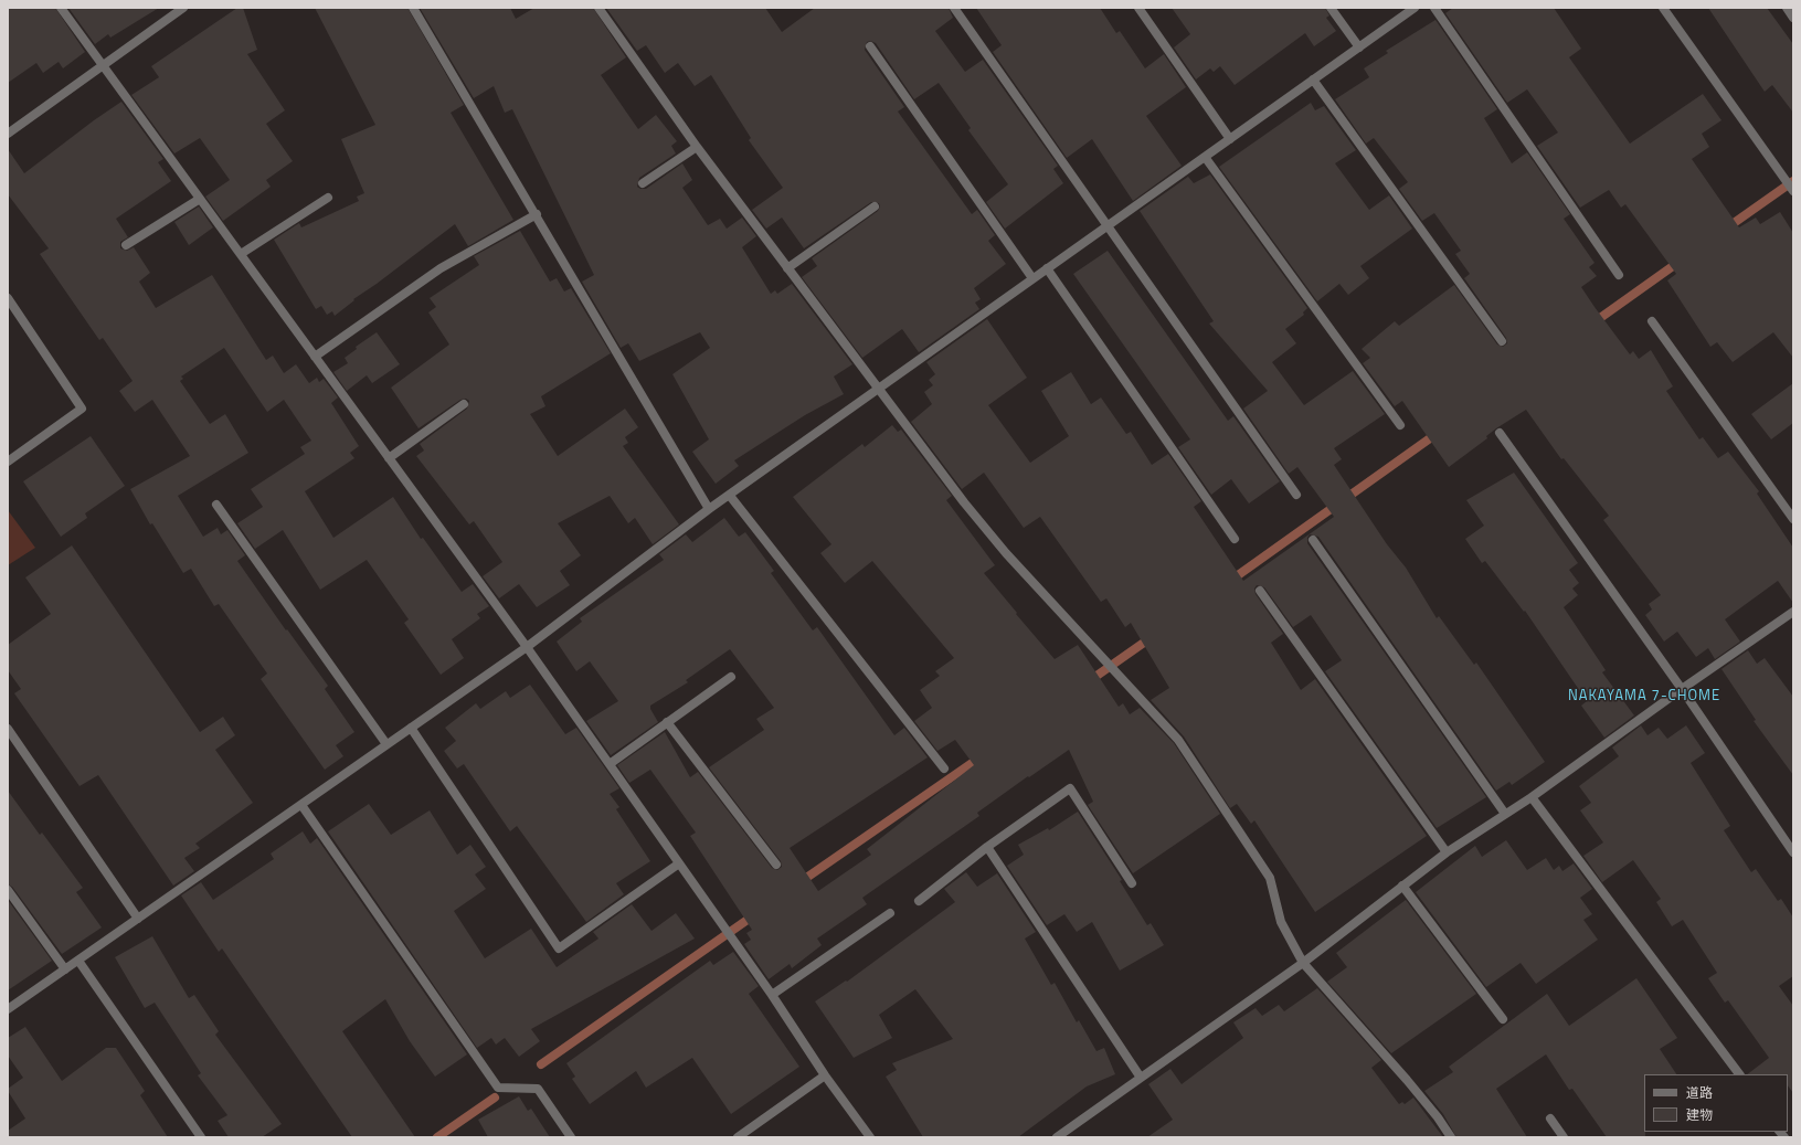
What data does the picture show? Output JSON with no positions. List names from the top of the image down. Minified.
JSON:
{"districts":["NAKAYAMA 7-CHOME"],"legend":["道路","建物"]}
